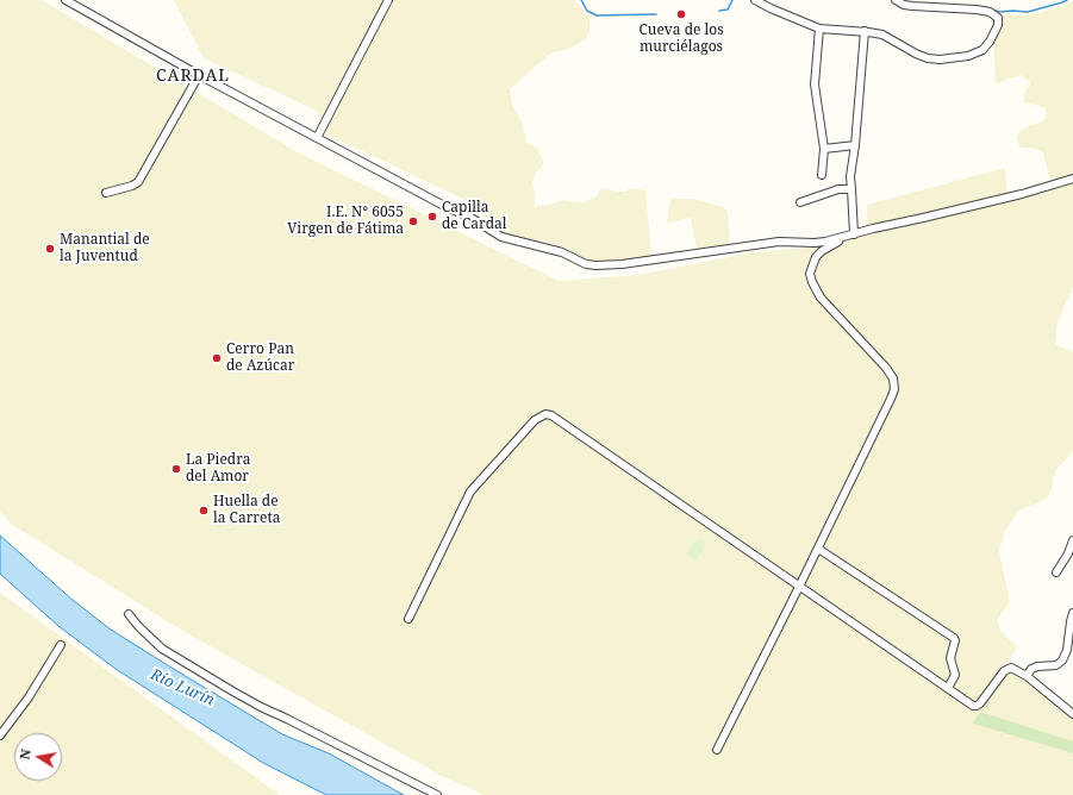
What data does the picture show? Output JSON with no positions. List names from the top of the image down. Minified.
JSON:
{"districts":["CARDAL"],"water":["Río Lurín"],"places":["Cueva de los murciélagos","Capilla de Cardal","I.E. N° 6055 Virgen de Fátima","Manantial de la Juventud","Cerro Pan de Azúcar","La Piedra del Amor","Huella de la Carreta"],"north":"left"}
